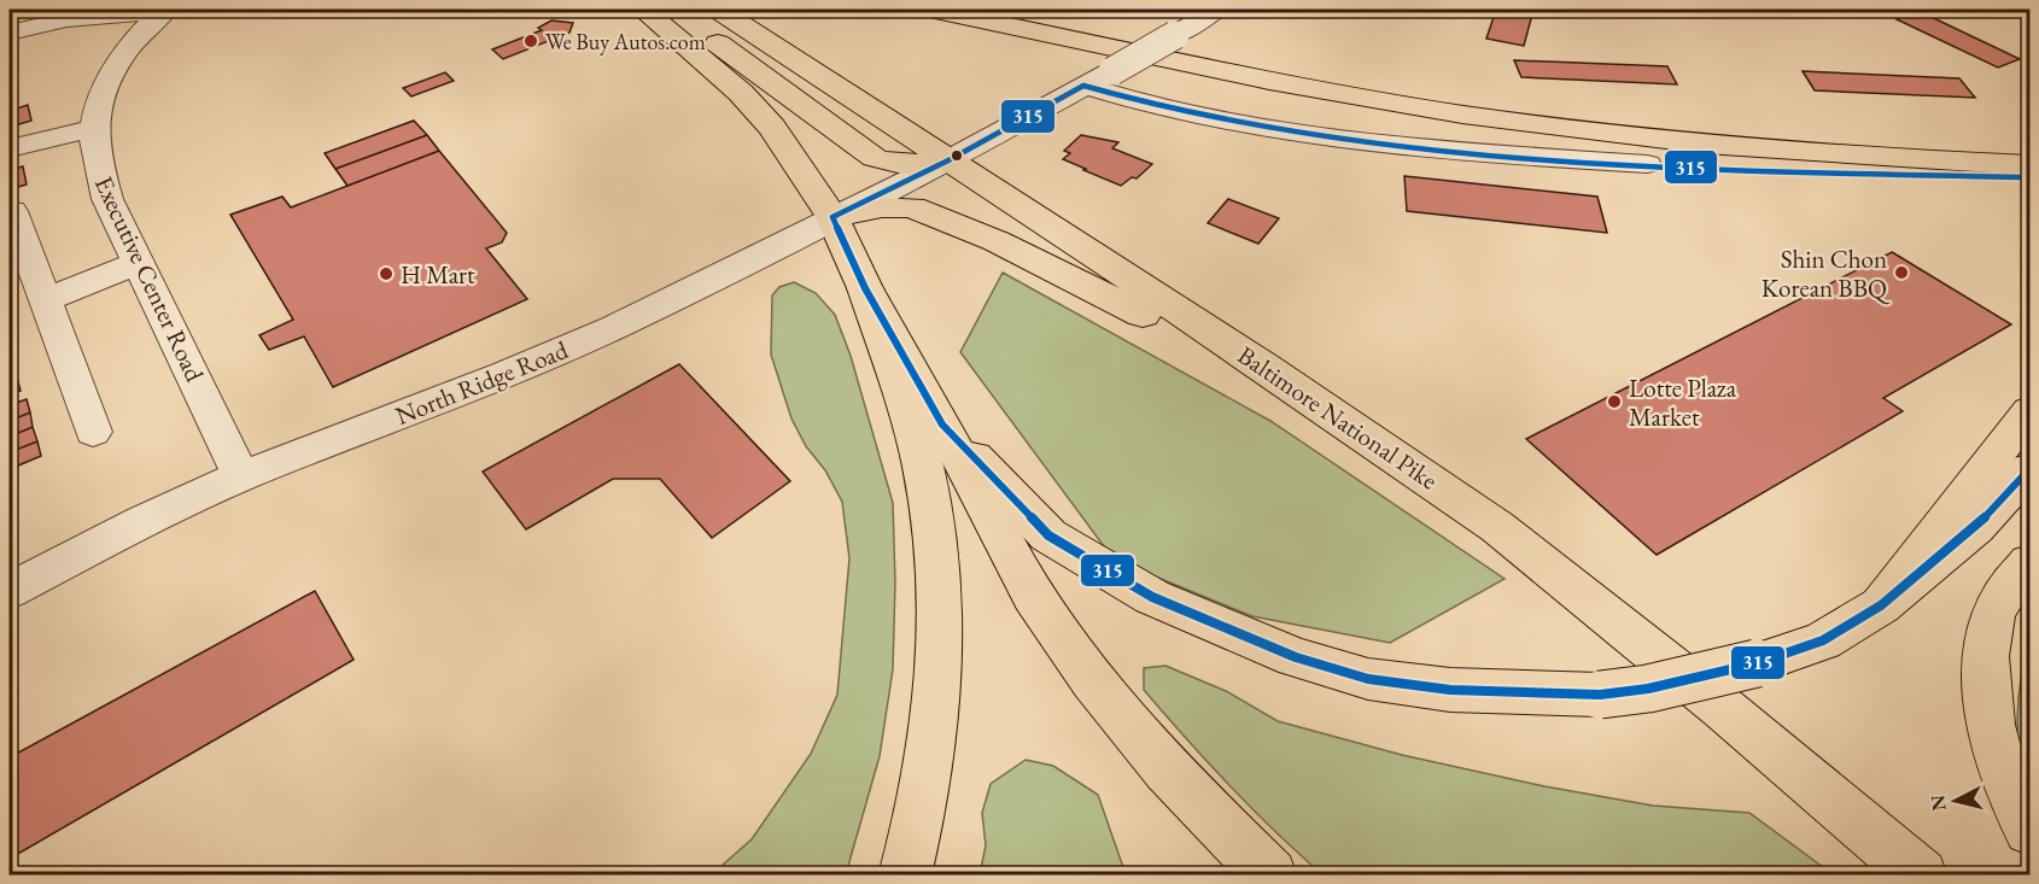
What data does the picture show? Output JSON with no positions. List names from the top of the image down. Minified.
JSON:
{"streets":{"main road":["Baltimore National Pike"],"street":["Executive Center Road","North Ridge Road"]},"crossings":[["Executive Center Road","North Ridge Road"],["North Ridge Road","Baltimore National Pike"]],"places":["We Buy Autos.com","Shin Chon Korean BBQ","H Mart","Lotte Plaza Market"],"lines":["transit line 315"],"north":"left"}
